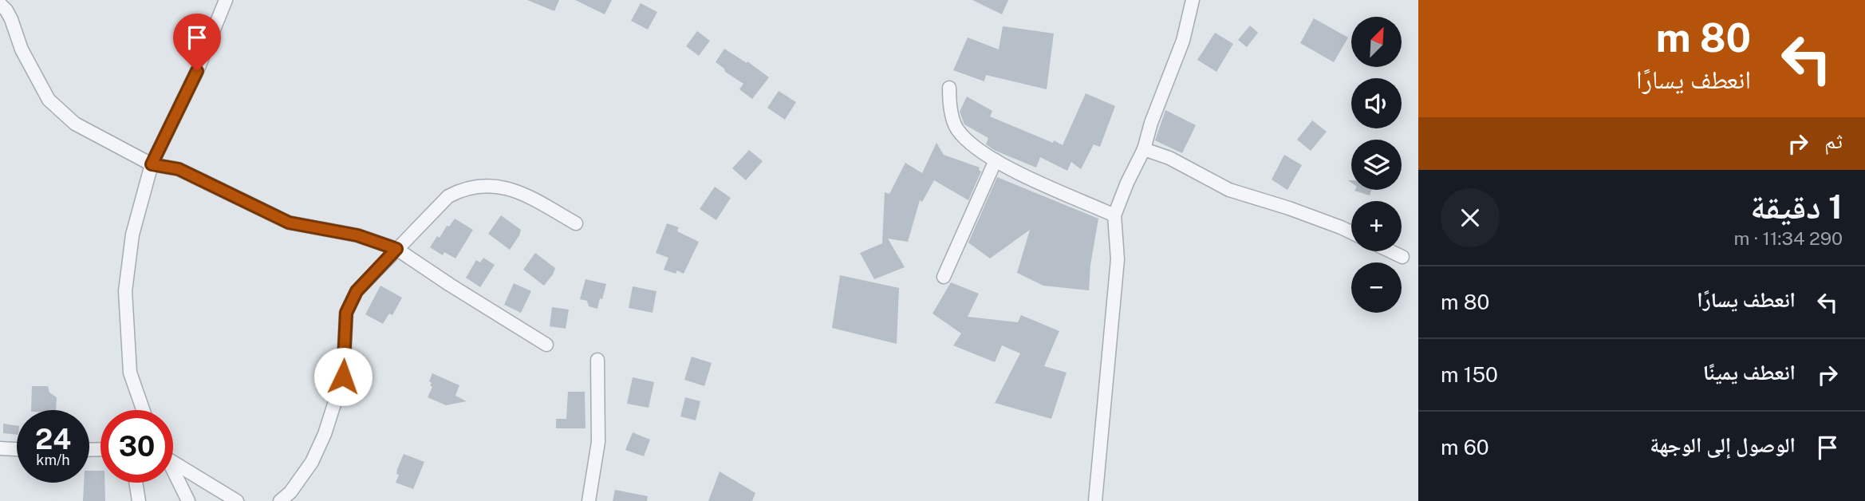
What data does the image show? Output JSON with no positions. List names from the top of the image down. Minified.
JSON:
{"north":"top right","page":{"turn":["80 m","انعطف يسارًا"],"map_buttons":["+","−"],"then":"ثم","heading":["1 دقيقة","290 m · 11:34"],"list":[{"name":"انعطف يسارًا","value":"80 m"},{"name":"انعطف يمينًا","value":"150 m"},{"name":"الوصول إلى الوجهة","value":"60 m"}],"speed":"24 km/h","limit":"30"}}
